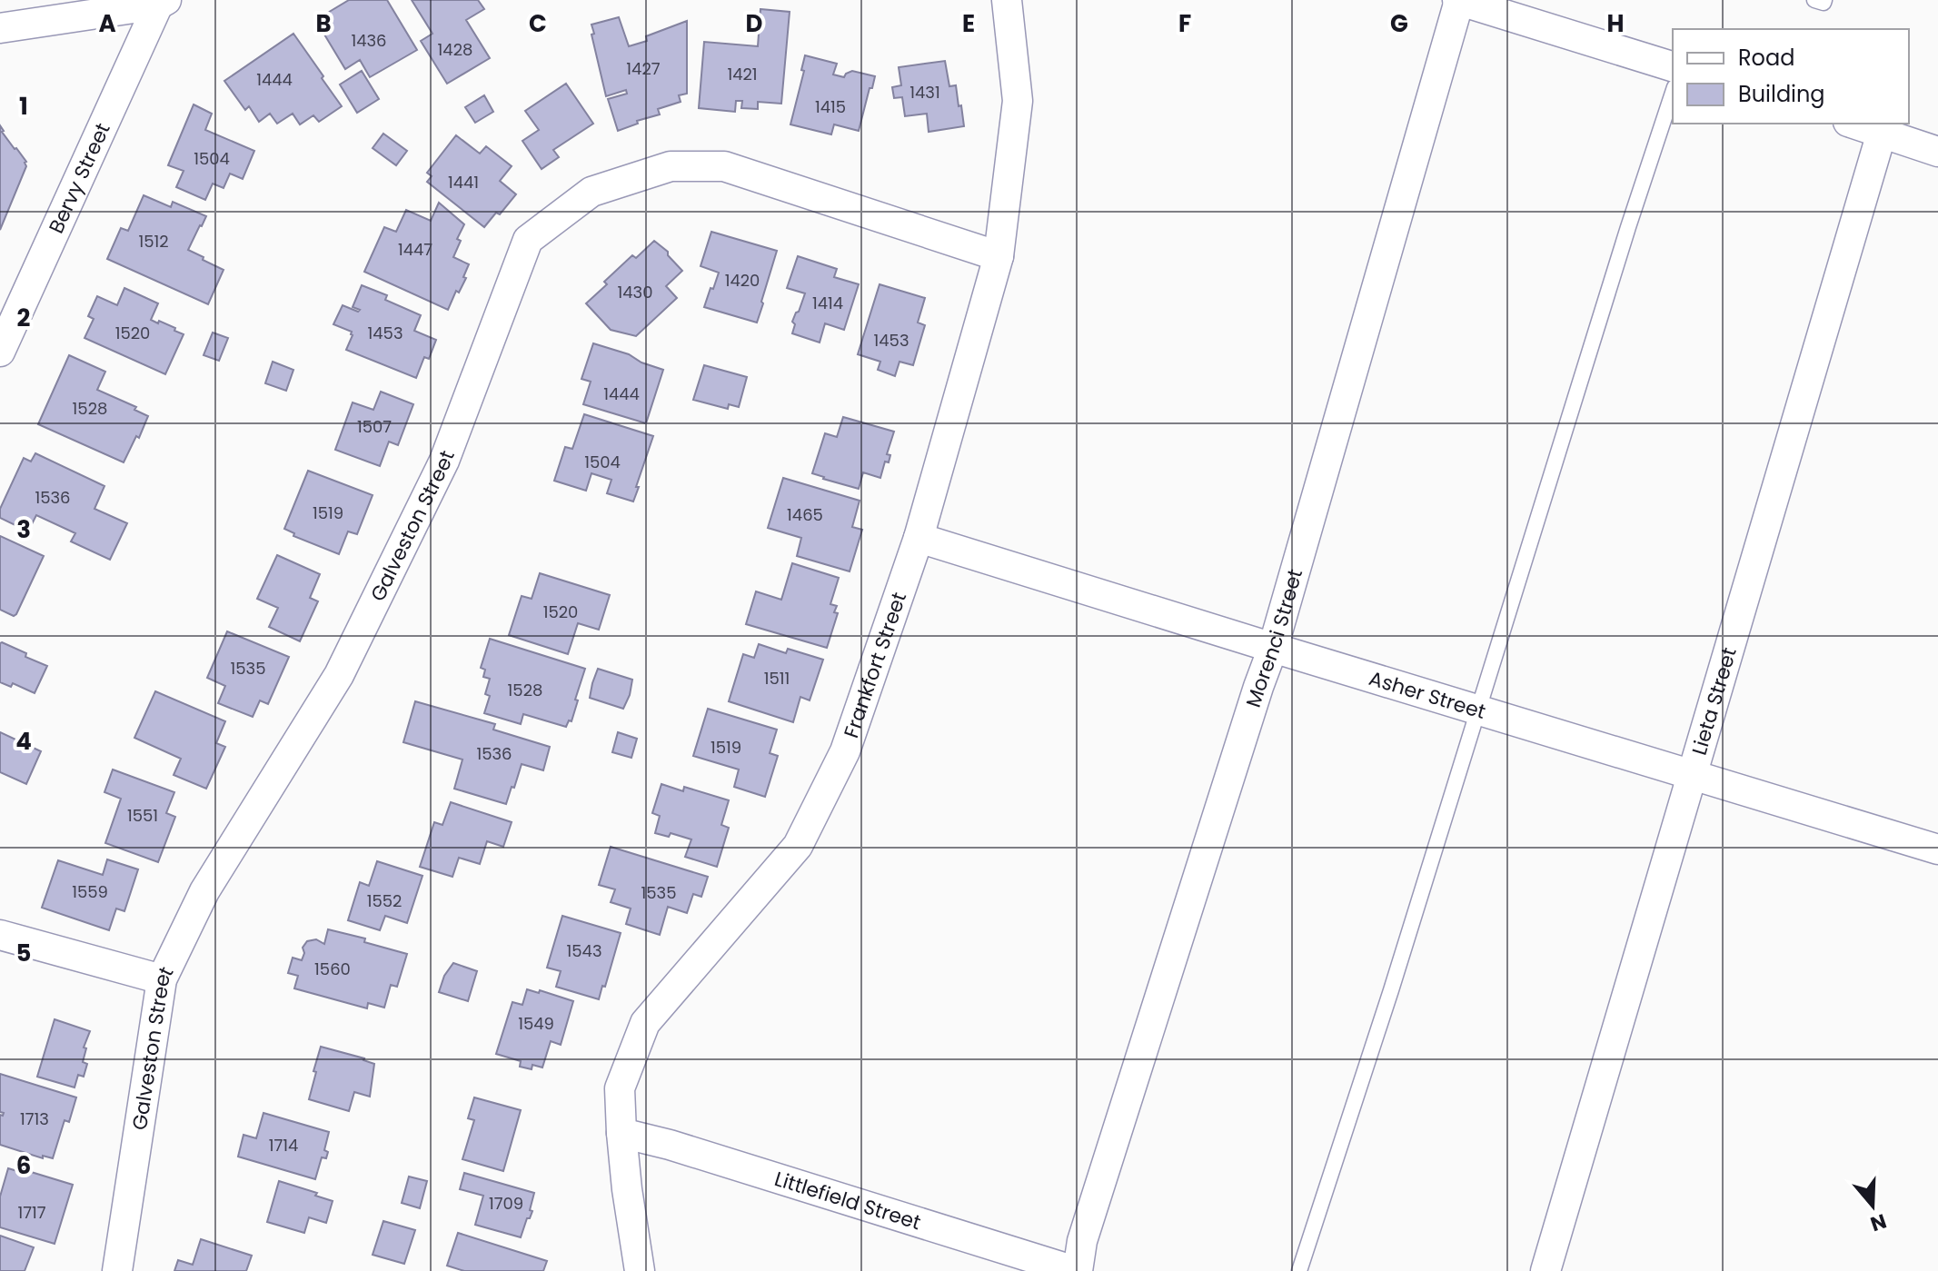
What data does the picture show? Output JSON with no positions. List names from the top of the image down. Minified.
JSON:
{"streets":{"street":["Bervy Street","Galveston Street","Morenci Street","Frankfort Street","Asher Street","Lieta Street","Littlefield Street"]},"crossings":[["Galveston Street","Frankfort Street"],["Morenci Street","Asher Street"],["Morenci Street","Littlefield Street"],["Frankfort Street","Asher Street"],["Frankfort Street","Littlefield Street"],["Asher Street","Lieta Street"]],"house_numbers":["1436","1428","1427","1421","1444","1431","1415","1504","1441","1512","1447","1420","1430","1414","1520","1453","1453","1444","1528","1507","1504","1536","1519","1465","1520","1535","1511","1528","1519","1536","1551","1559","1535","1552","1543","1560","1549","1713","1714","1709","1717"],"legend":["Road","Building"],"north":"bottom","grid":{"columns":["A","B","C","D","E","F","G","H"],"rows":["1","2","3","4","5","6"]}}
